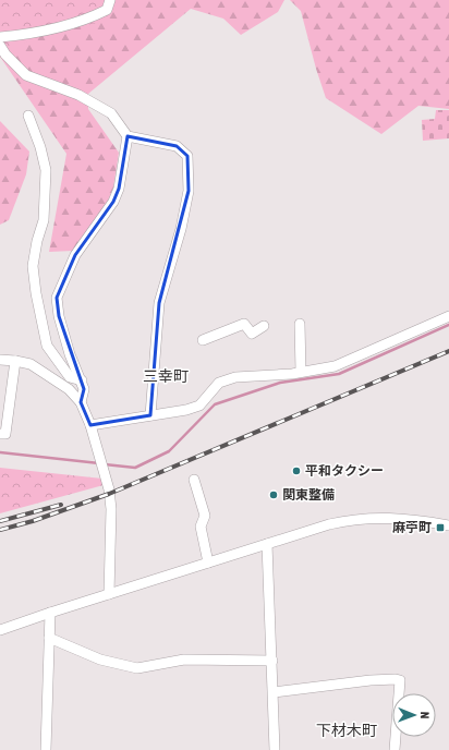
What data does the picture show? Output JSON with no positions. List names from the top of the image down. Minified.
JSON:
{"districts":["三幸町","下材木町"],"places":{"other":["平和タクシー","関東整備"],"transit":["麻苧町"]},"north":"right"}
